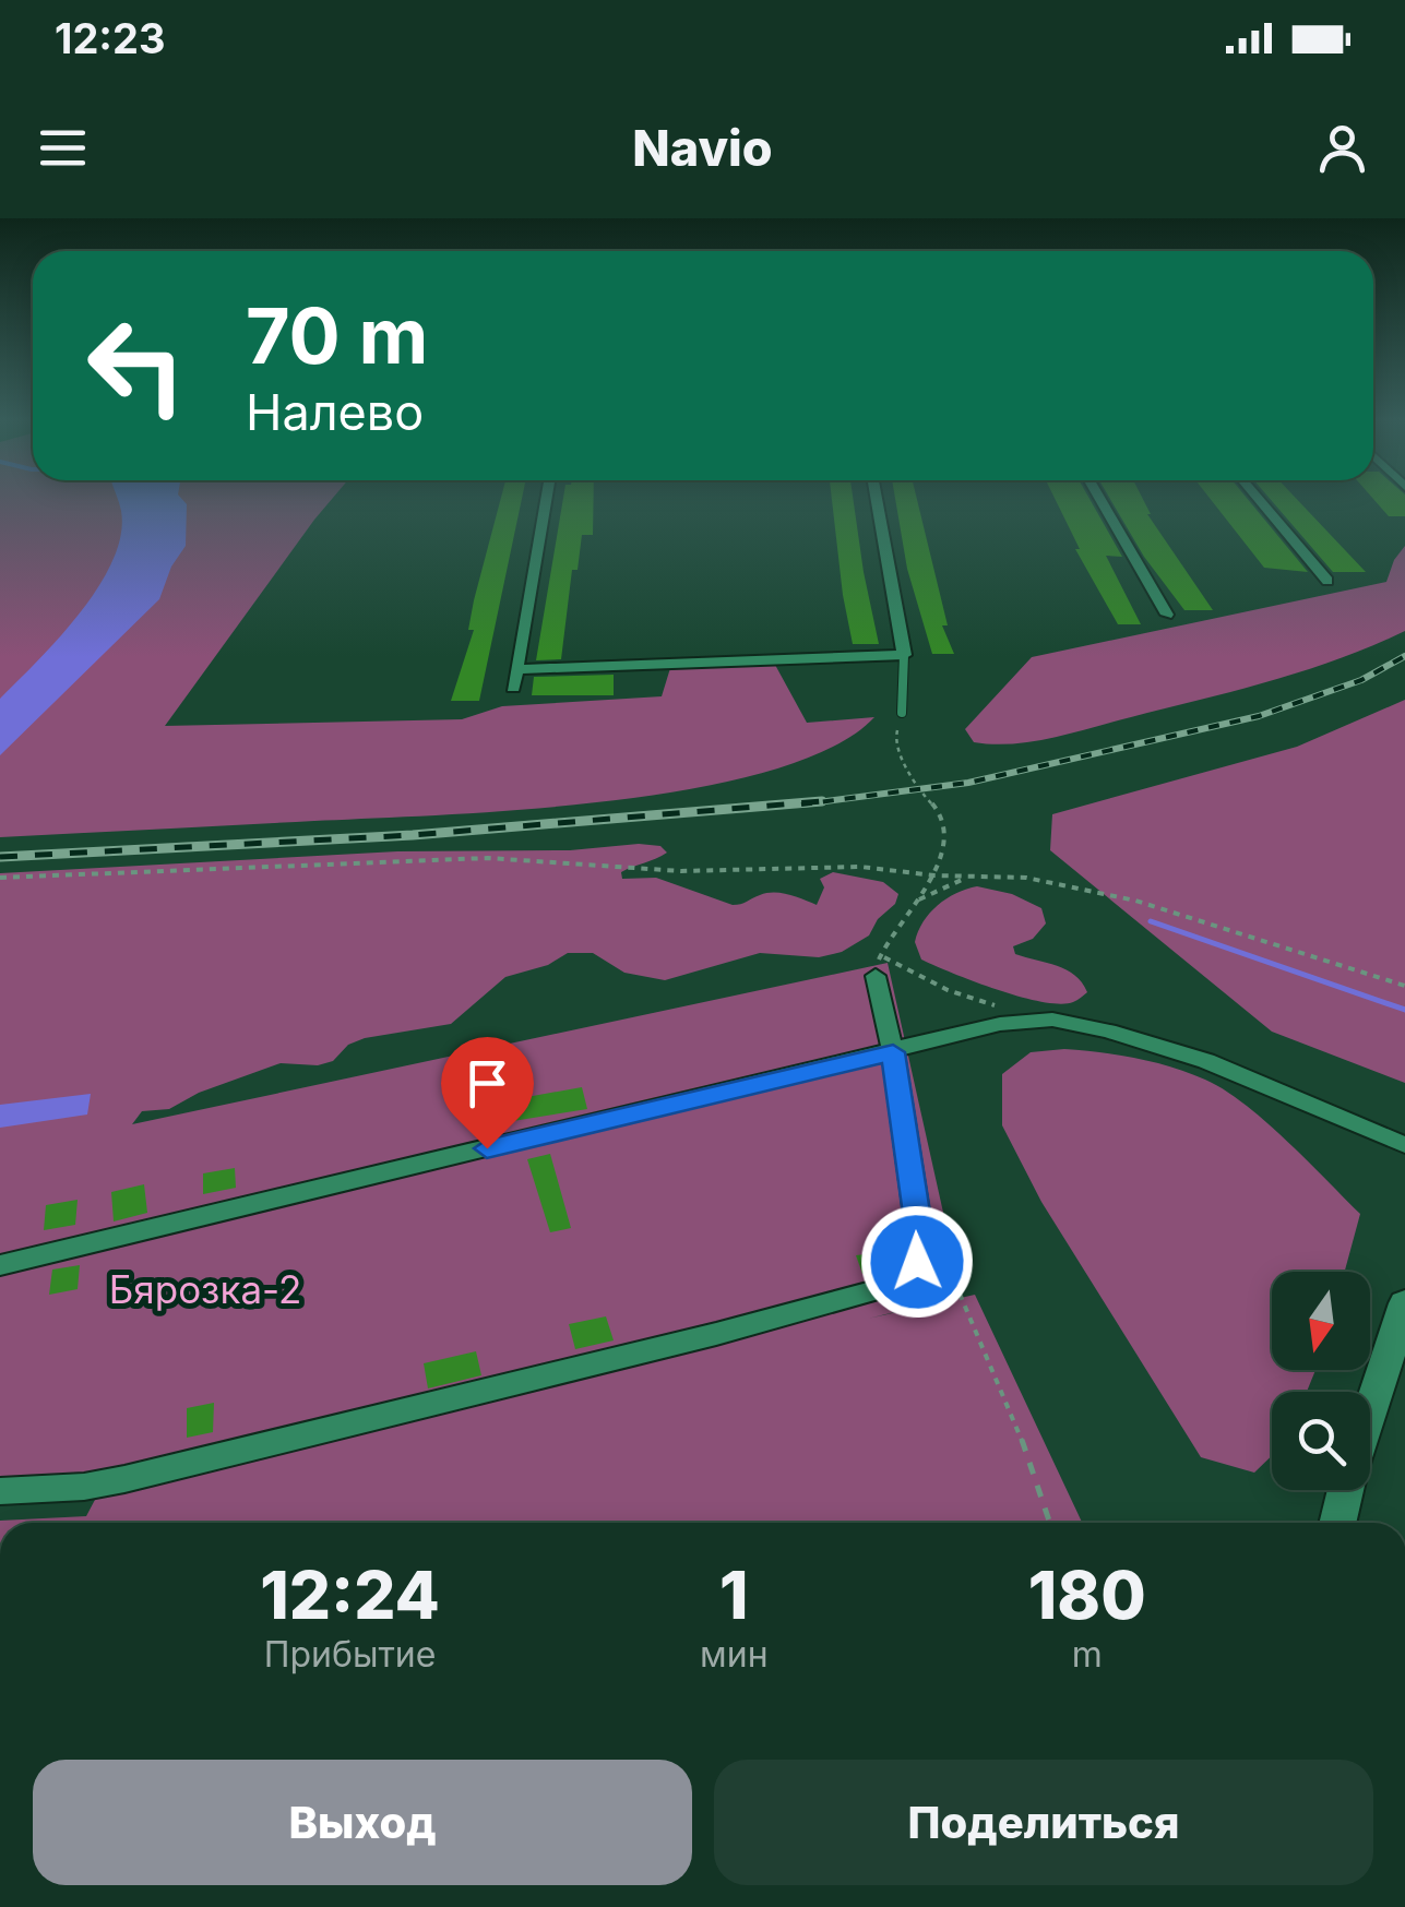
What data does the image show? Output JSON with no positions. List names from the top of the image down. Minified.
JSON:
{"parks":["Бярозка-2"],"north":"bottom","page":{"status":"12:23","header":"Navio","turn":["70 m","Налево"],"eta":["12:24","Прибытие","1","мин","180","m"],"buttons":["Выход","Поделиться"]}}
